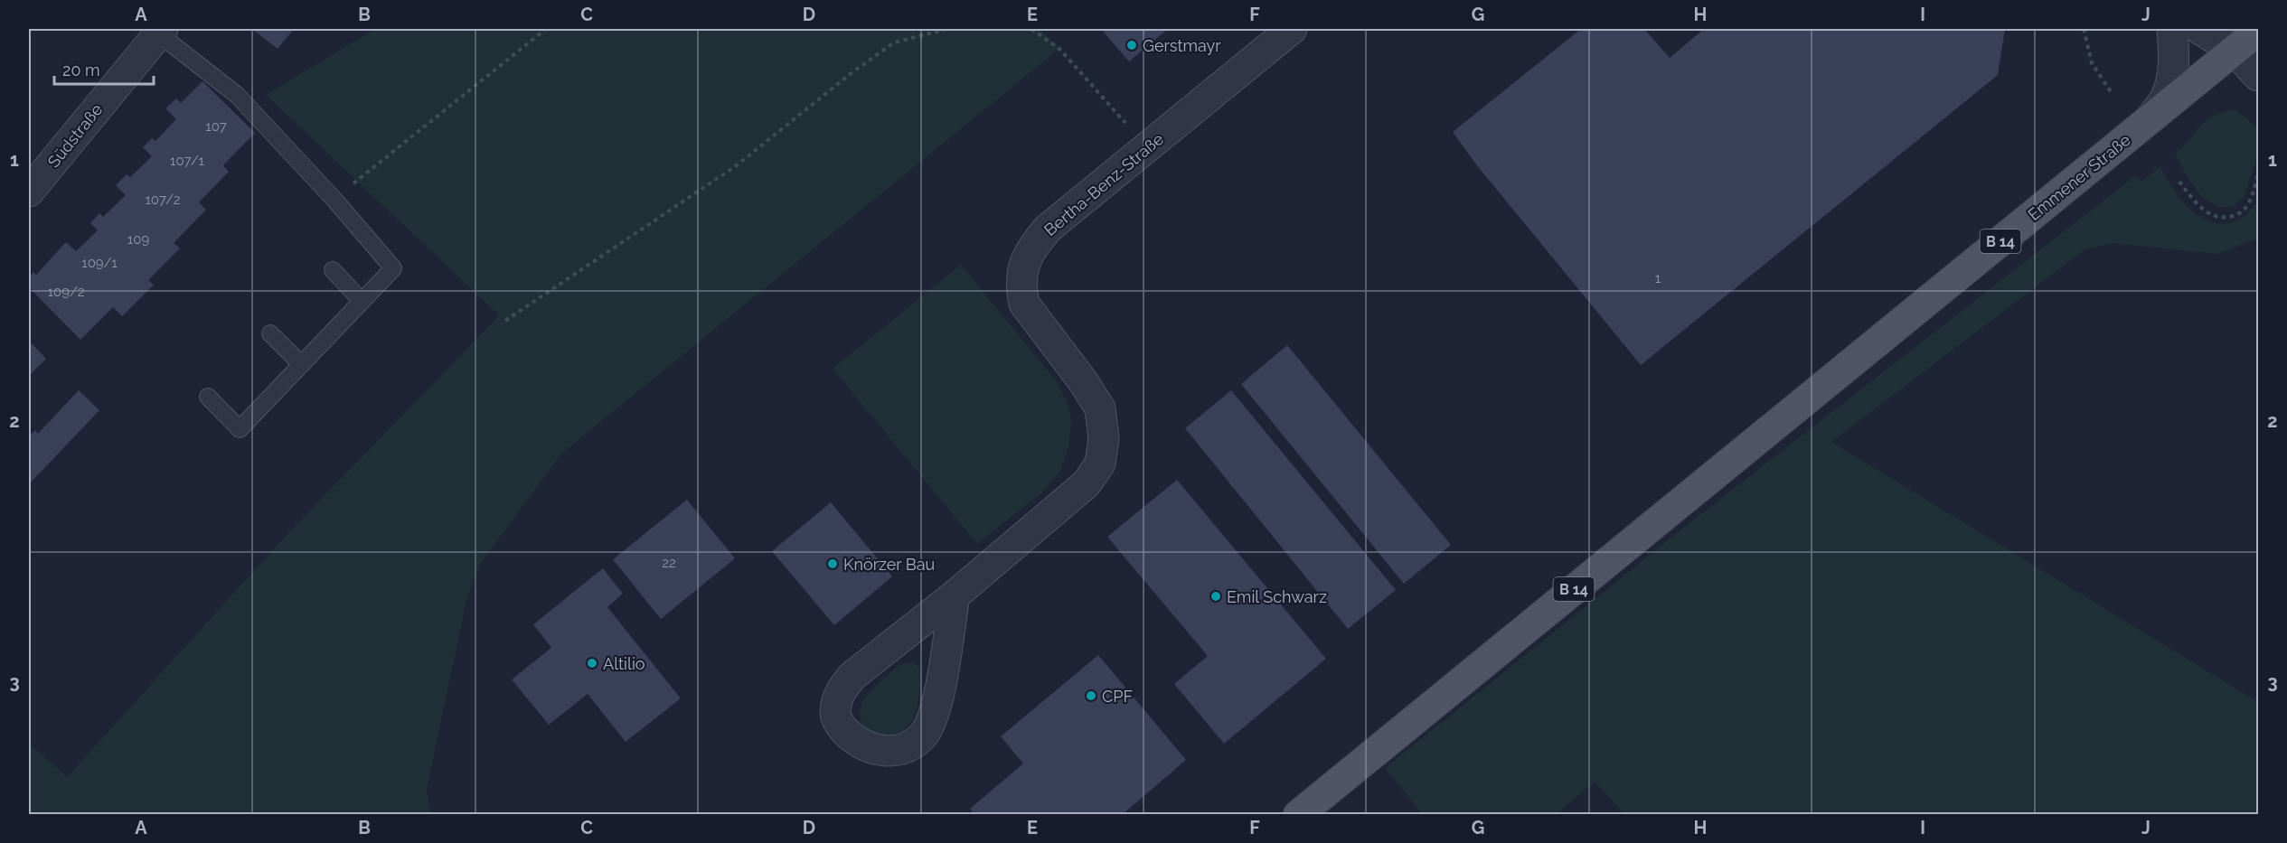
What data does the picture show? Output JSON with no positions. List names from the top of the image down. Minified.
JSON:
{"streets":{"main road":["Emmener Straße","B 14"],"street":["Südstraße","Bertha-Benz-Straße"]},"places":["Gerstmayr","Knörzer Bau","Emil Schwarz","Altilio","CPF"],"house_numbers":["107","107/1","107/2","109","109/1","1","109/2","22"],"scale_bar":"20 m","grid":{"columns":["A","B","C","D","E","F","G","H","I","J"],"rows":["1","2","3"]}}
